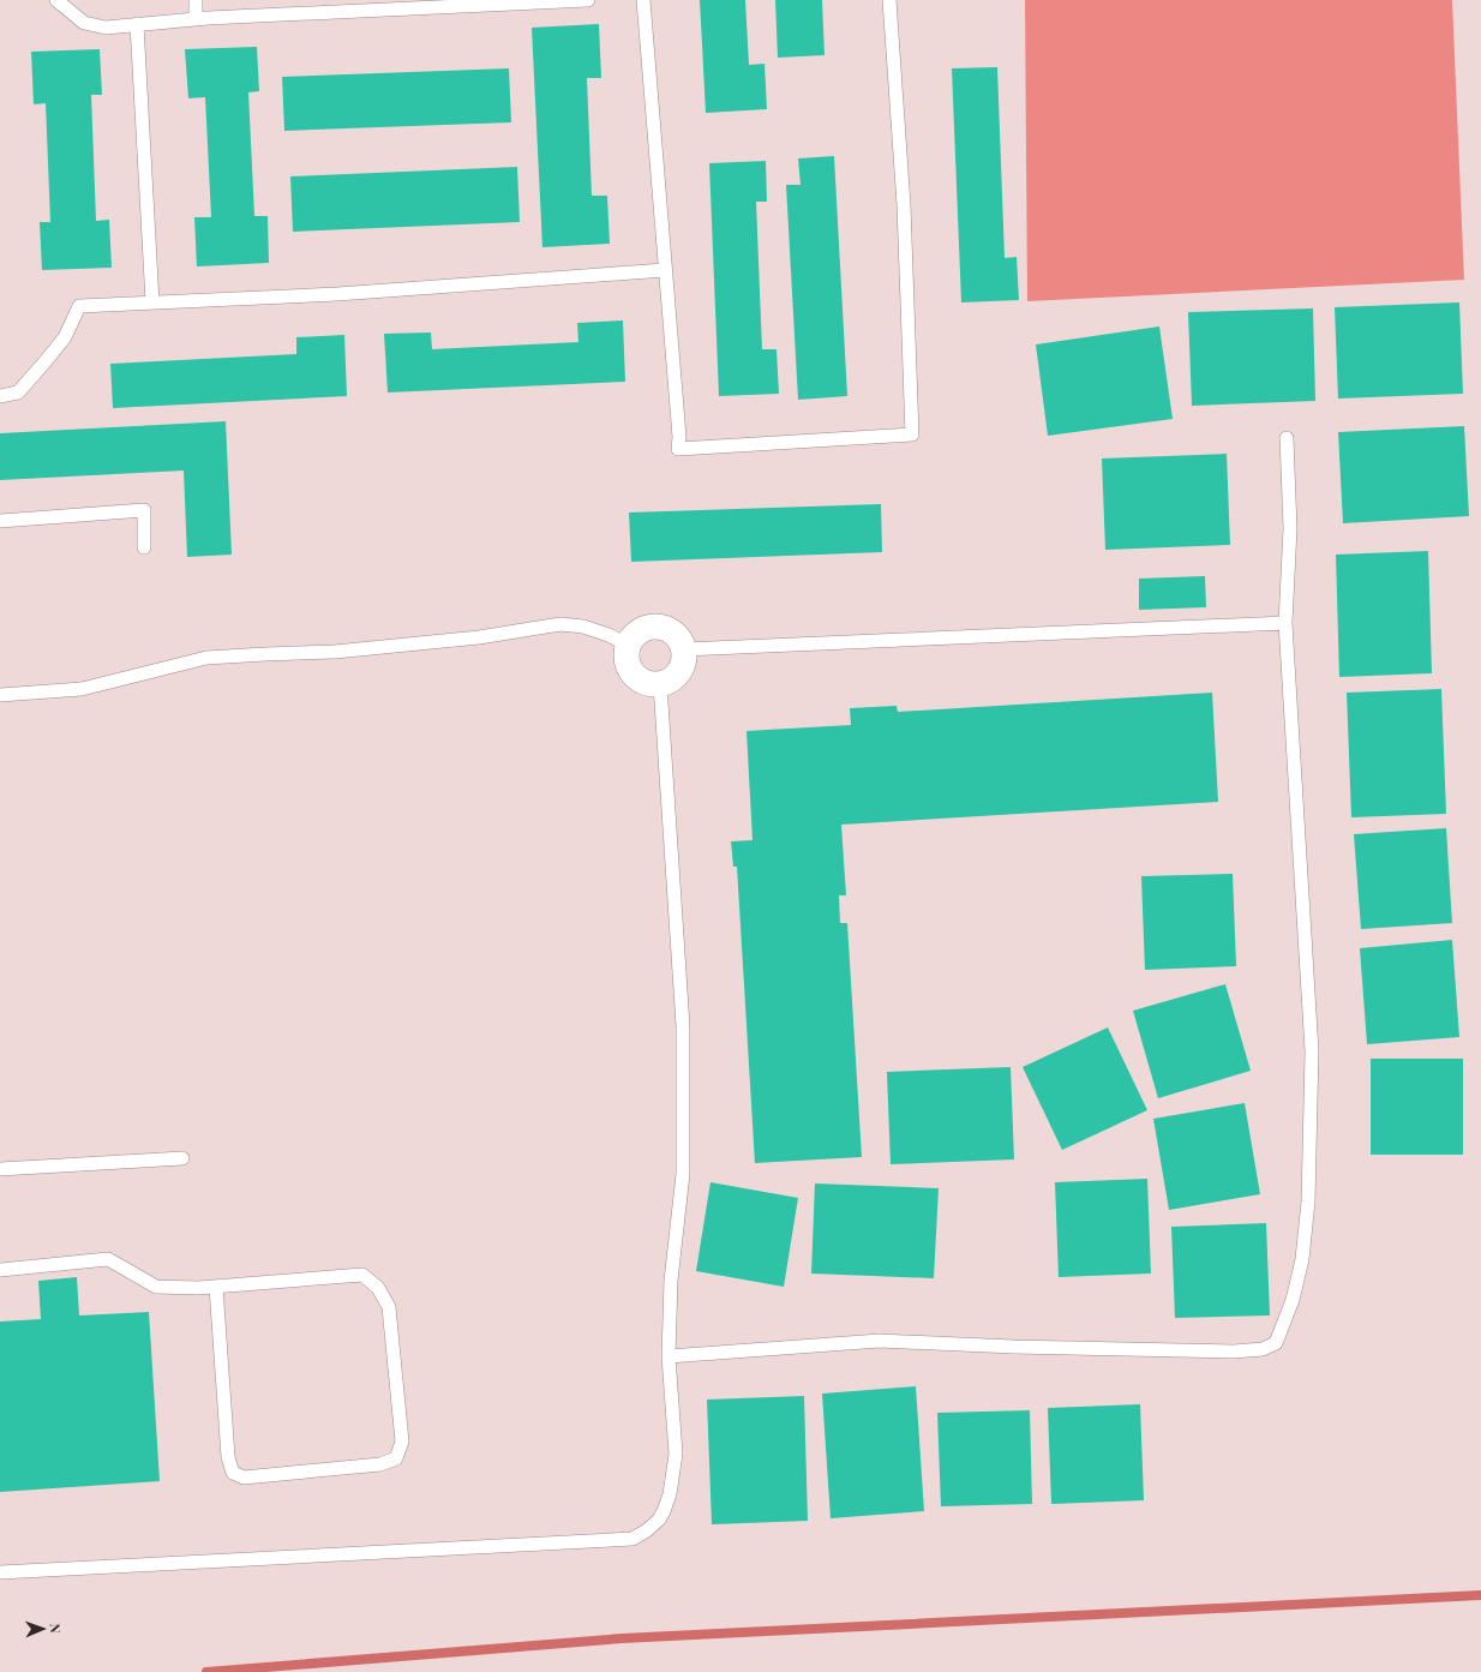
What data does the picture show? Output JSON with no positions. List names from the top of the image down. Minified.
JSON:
{"north":"right"}
